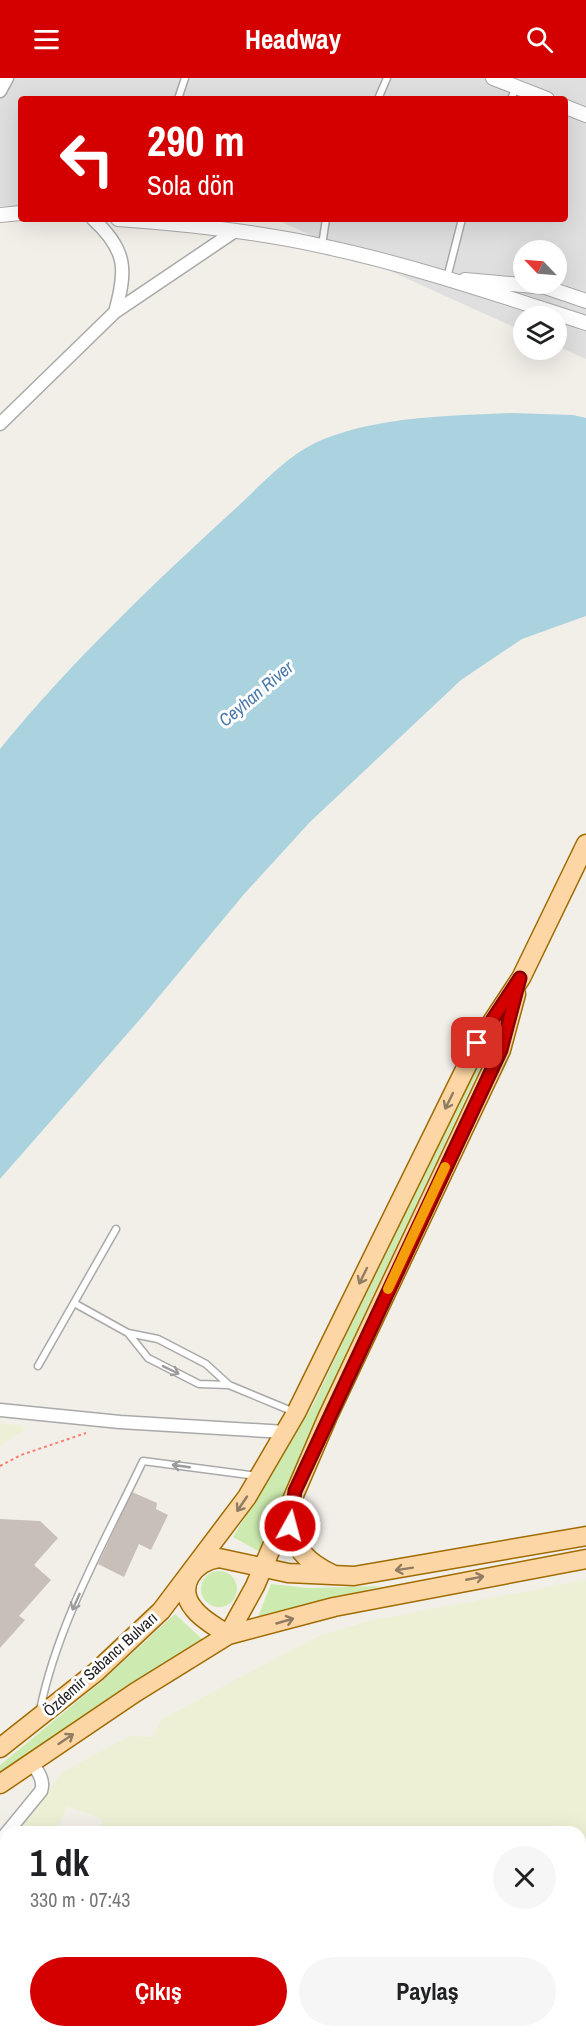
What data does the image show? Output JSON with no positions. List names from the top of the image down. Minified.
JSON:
{"streets":{"main road":["Özdemir Sabancı Bulvarı"]},"water":["Ceyhan River"],"north":"top left","page":{"header":"Headway","turn":["290 m","Sola dön"],"heading":["1 dk","330 m · 07:43"],"buttons":["Çıkış","Paylaş"]}}
